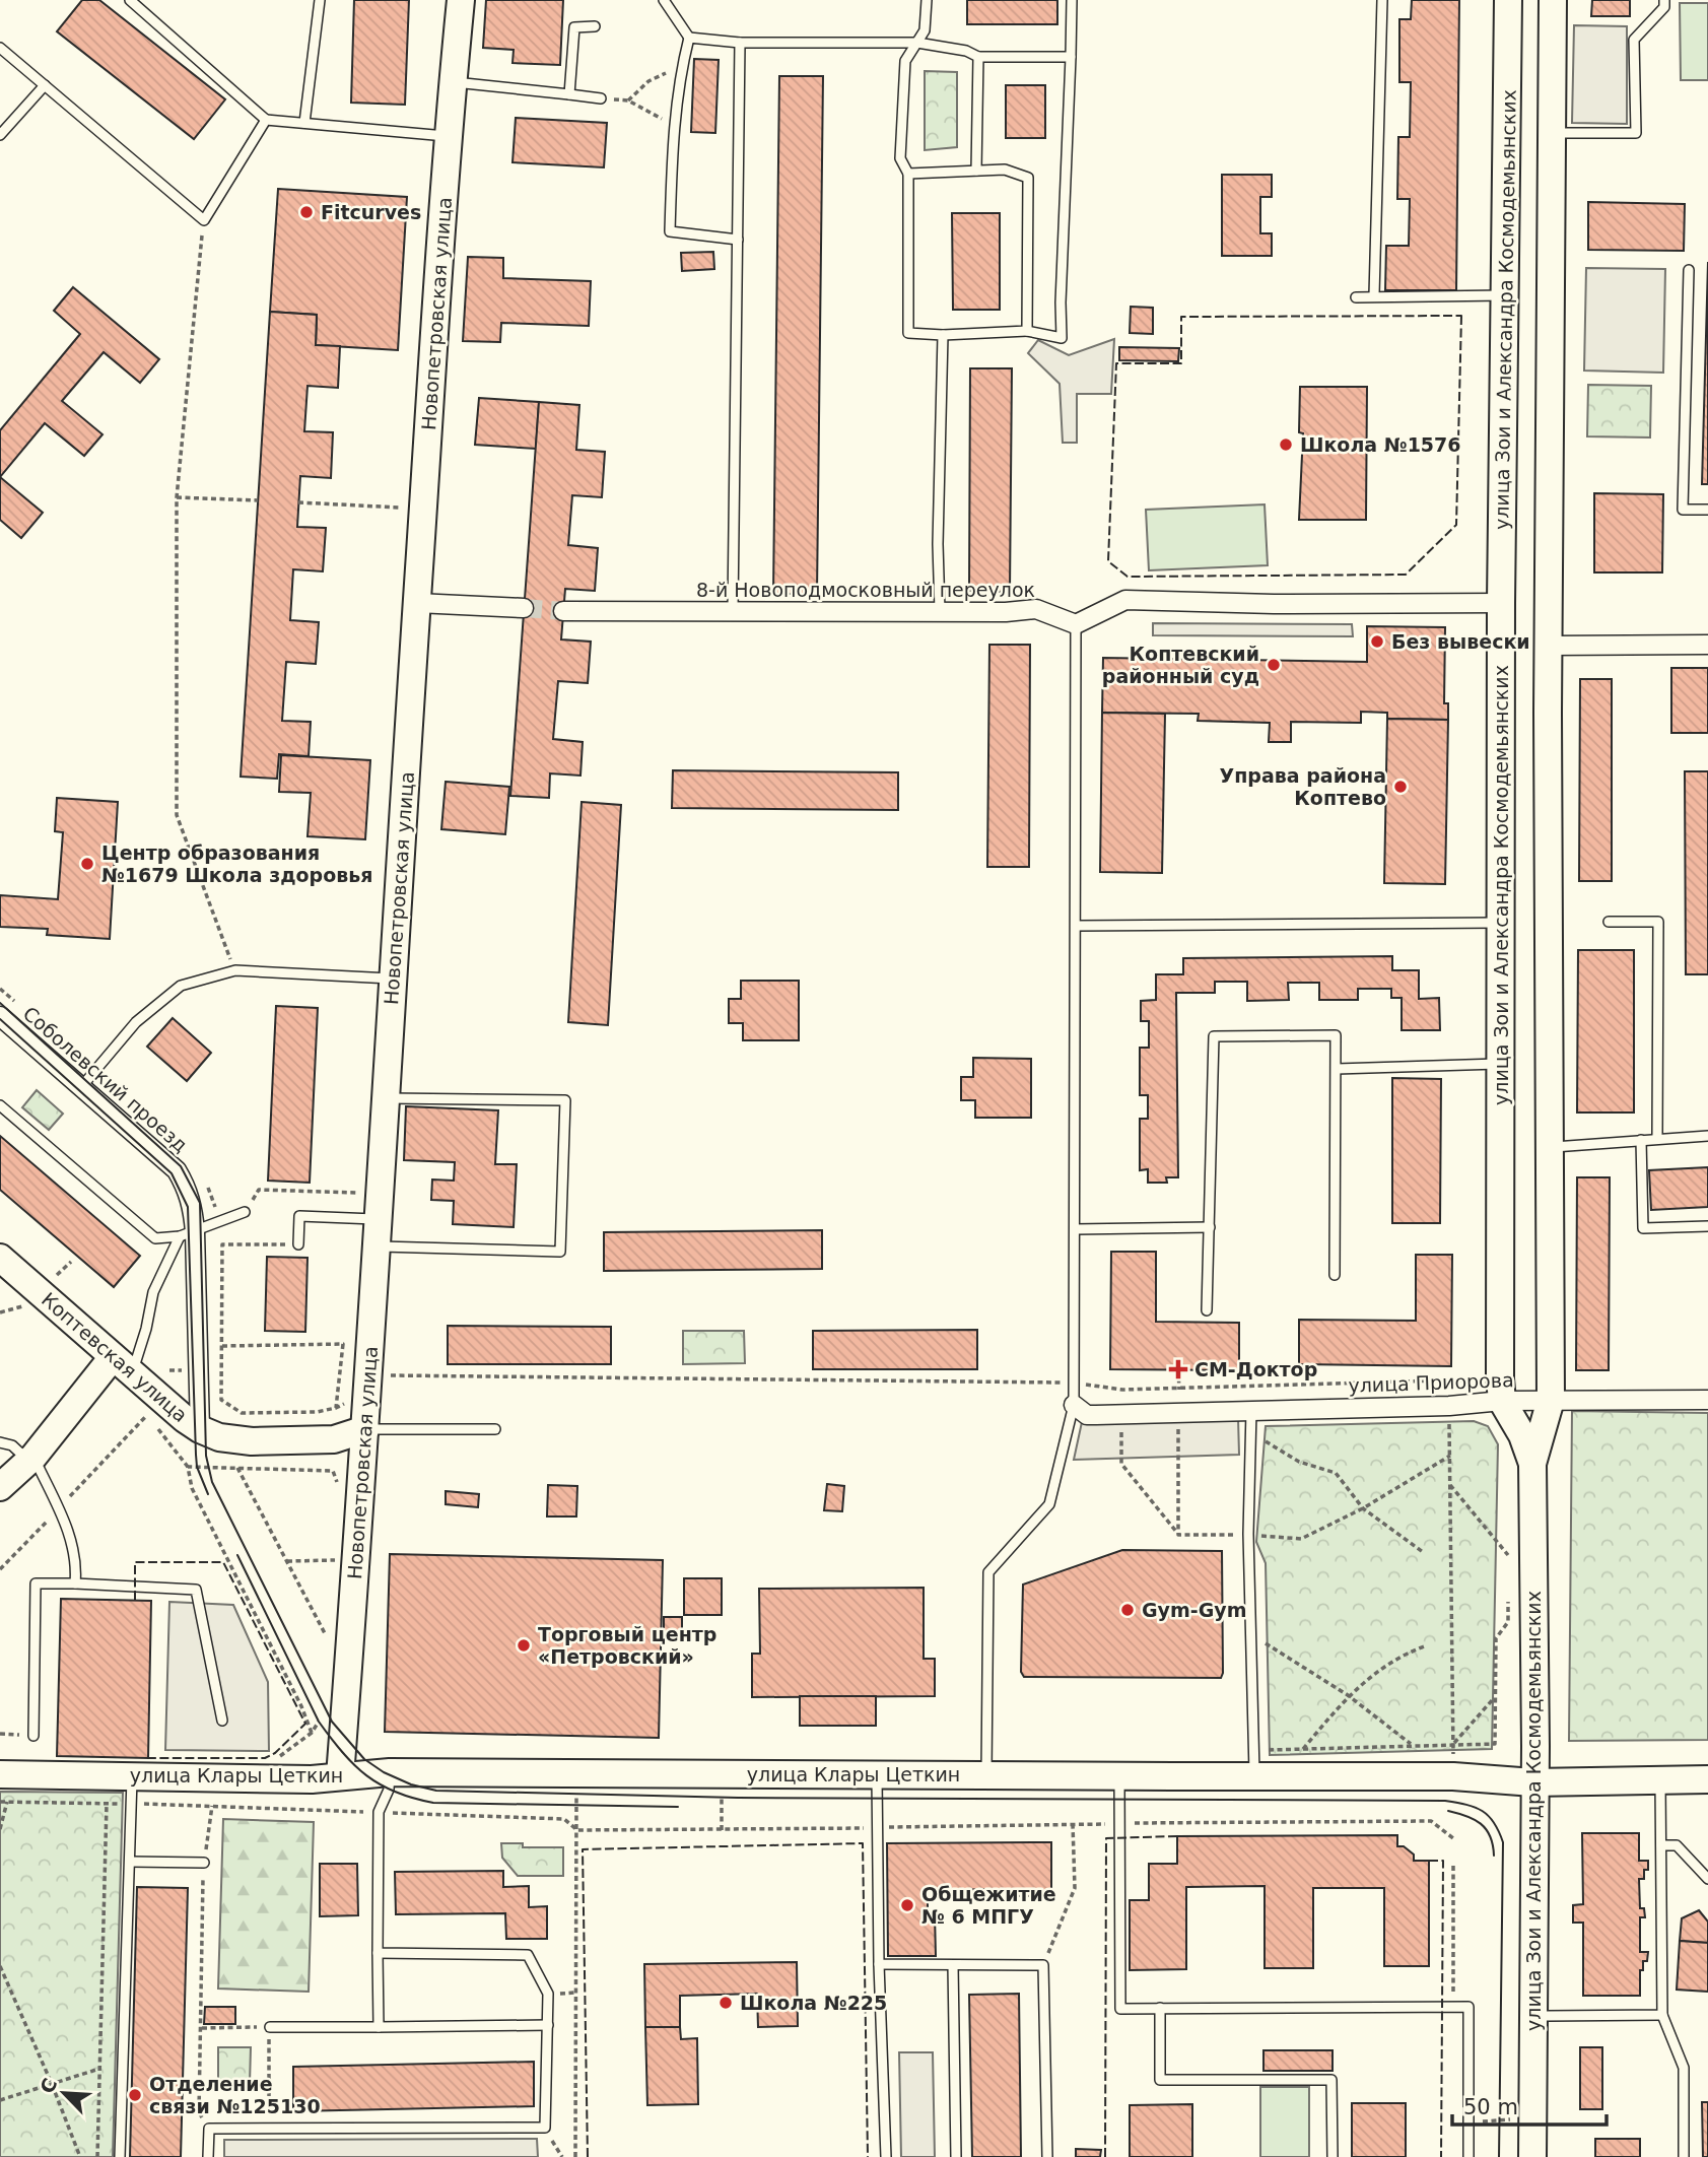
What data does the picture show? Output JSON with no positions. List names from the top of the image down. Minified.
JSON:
{"streets":{"street":["улица Зои и Александра Космодемьянских","Новопетровская улица","8-й Новоподмосковный переулок","Соболевский проезд","Коптевская улица","улица Приорова","улица Клары Цеткин"]},"crossings":[["улица Зои и Александра Космодемьянских","улица Приорова"],["улица Зои и Александра Космодемьянских","улица Клары Цеткин"],["Новопетровская улица","Коптевская улица"],["Новопетровская улица","улица Клары Цеткин"],["Соболевский проезд","Коптевская улица"]],"places":{"other":["Fitcurves","Школа №1576","Без вывески","Коптевский районный суд","Управа района Коптево","Центр образования №1679 Школа здоровья","Gym-Gym","Торговый центр «Петровский»","Общежитие № 6 МПГУ","Школа №225","Отделение связи №125130"],"health":["СМ-Доктор"]},"scale_bar":"50 m","north":"top left"}
